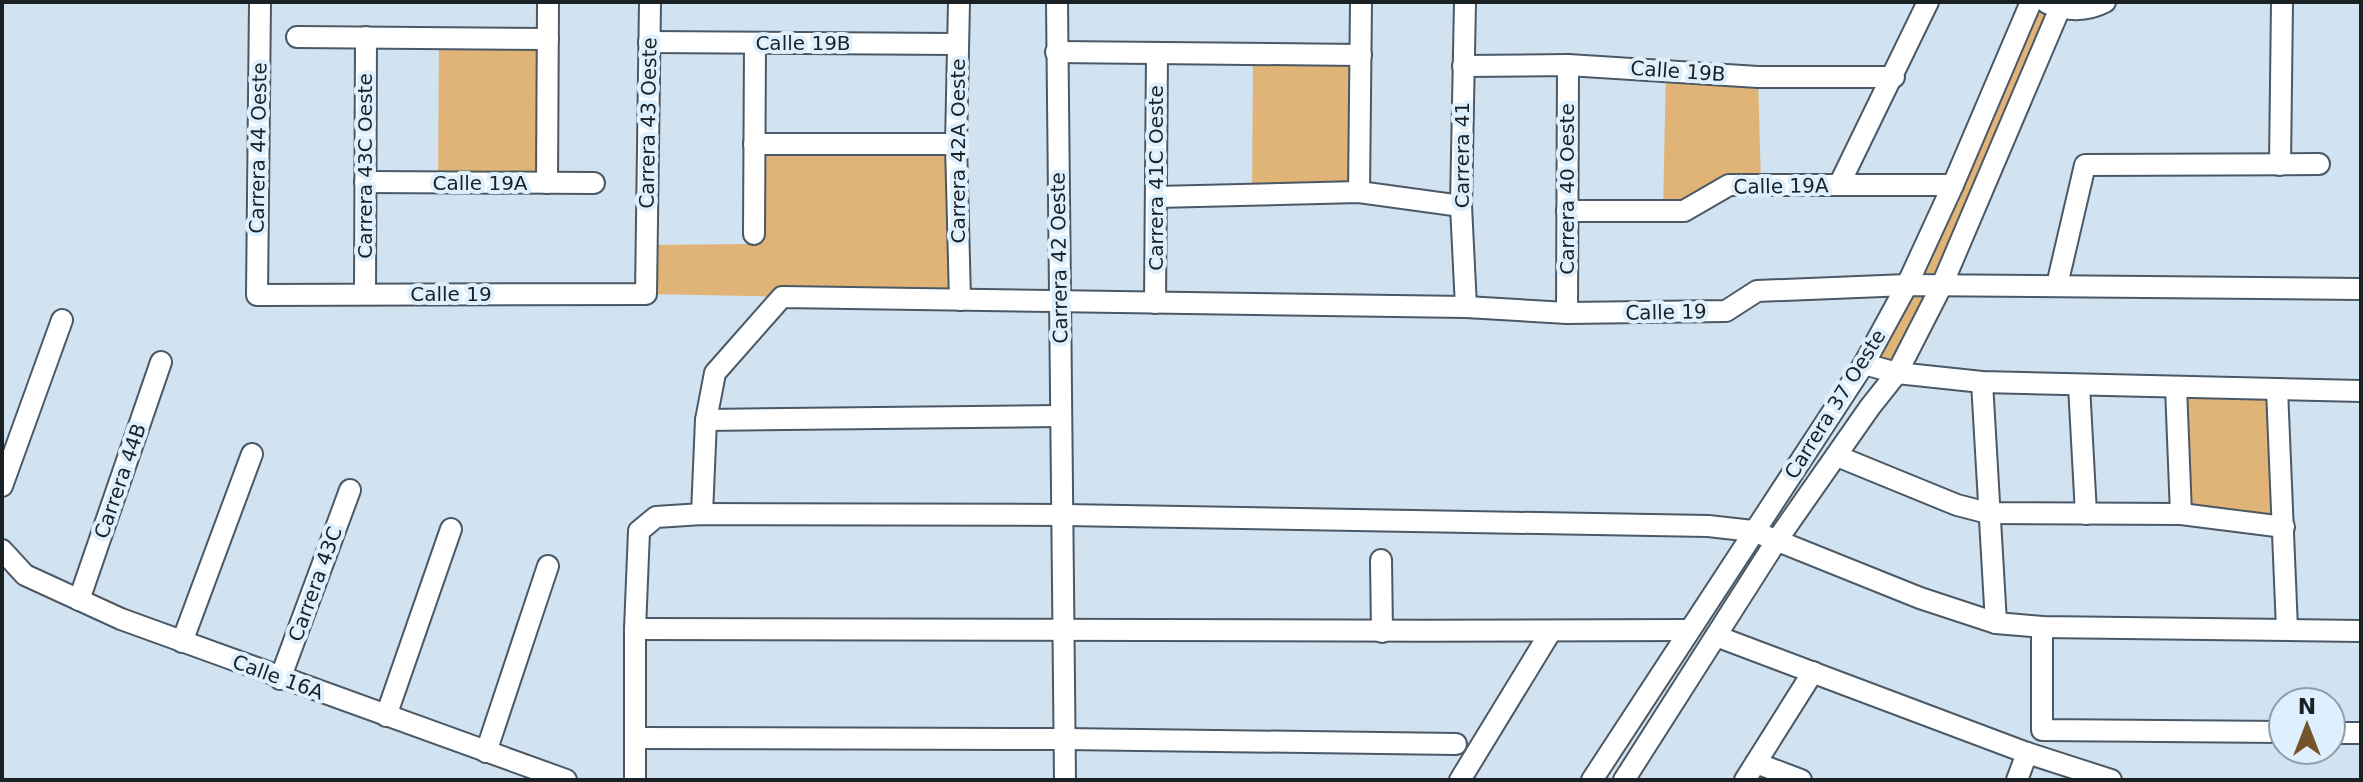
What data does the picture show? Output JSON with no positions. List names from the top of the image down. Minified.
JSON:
{"streets":{"street":["Calle 19B","Carrera 43 Oeste","Carrera 44 Oeste","Carrera 42A Oeste","Carrera 41","Carrera 43C Oeste","Carrera 41C Oeste","Calle 19A","Carrera 40 Oeste","Carrera 42 Oeste","Calle 19","Carrera 37 Oeste","Carrera 44B","Carrera 43C","Calle 16A"]},"crossings":[["Calle 19B","Carrera 43 Oeste"],["Calle 19B","Carrera 42A Oeste"],["Calle 19B","Carrera 41"],["Calle 19B","Carrera 40 Oeste"],["Carrera 43 Oeste","Calle 19"],["Carrera 44 Oeste","Calle 19"],["Carrera 42A Oeste","Calle 19"],["Carrera 41","Calle 19"],["Carrera 43C Oeste","Calle 19A"],["Carrera 43C Oeste","Calle 19"],["Carrera 41C Oeste","Calle 19"],["Calle 19A","Carrera 40 Oeste"],["Calle 19A","Carrera 37 Oeste"],["Carrera 40 Oeste","Calle 19"],["Carrera 42 Oeste","Calle 19"],["Calle 19","Carrera 37 Oeste"],["Carrera 44B","Calle 16A"],["Carrera 43C","Calle 16A"]],"north":"top"}
